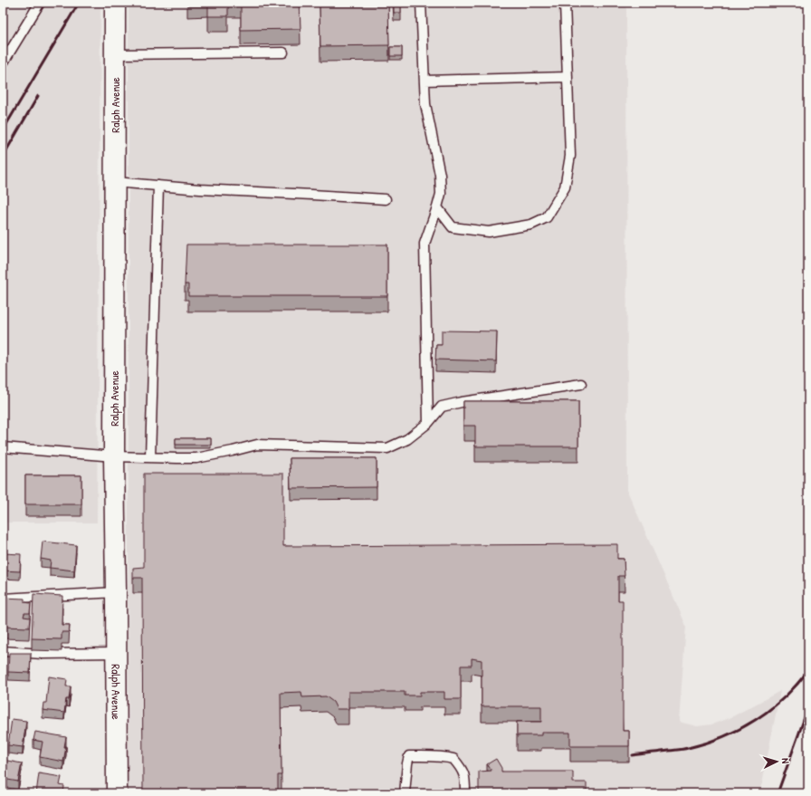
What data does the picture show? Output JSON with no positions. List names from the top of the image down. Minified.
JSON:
{"streets":{"street":["Ralph Avenue"]},"north":"right"}
